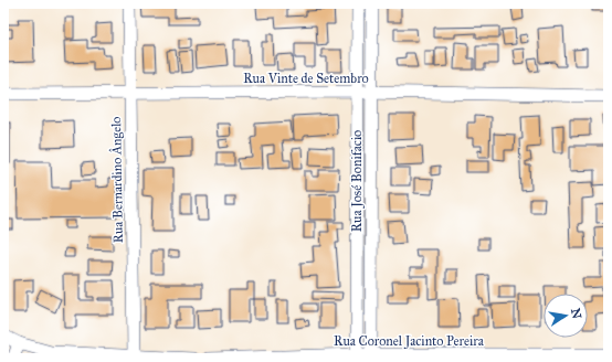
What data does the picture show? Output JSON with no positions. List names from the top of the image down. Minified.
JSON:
{"streets":{"street":["Rua Vinte de Setembro","Rua Bernardino Ângelo","Rua José Bonifacio","Rua Coronel Jacinto Pereira"]},"crossings":[["Rua Vinte de Setembro","Rua Bernardino Ângelo"],["Rua Vinte de Setembro","Rua José Bonifacio"],["Rua José Bonifacio","Rua Coronel Jacinto Pereira"]],"north":"right"}
